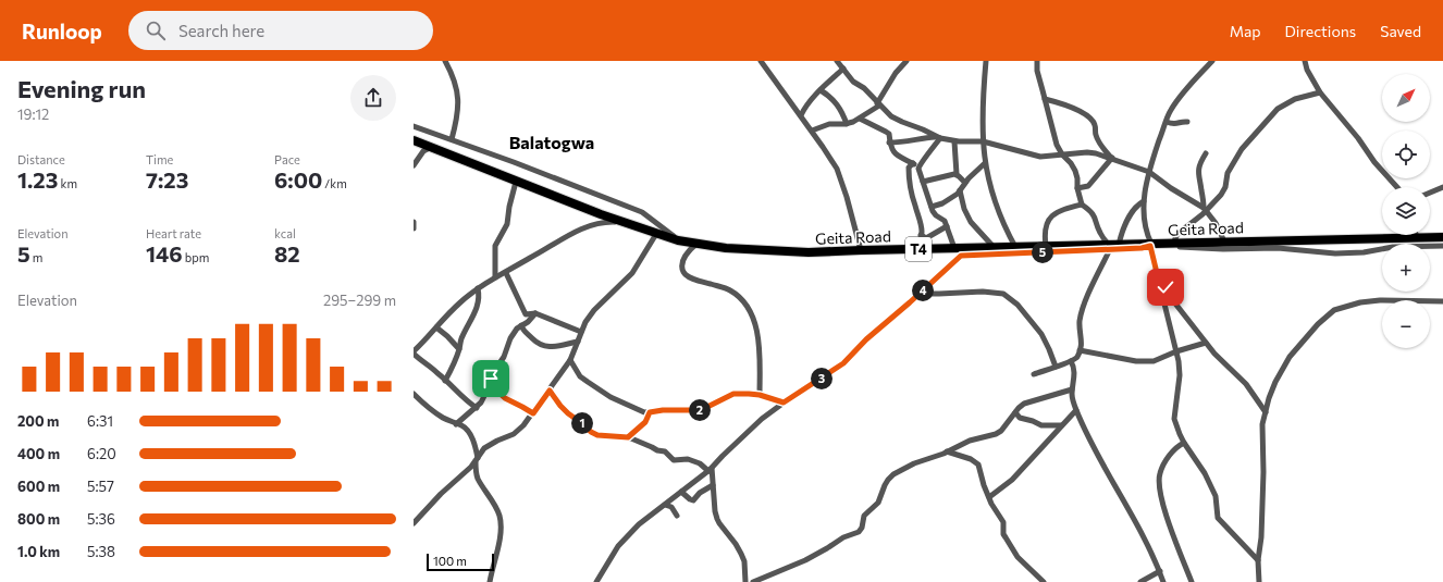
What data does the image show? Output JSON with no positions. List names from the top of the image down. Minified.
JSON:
{"streets":{"highway":["Geita Road","T4"]},"districts":["Balatogwa"],"scale_bar":"100 m","north":"top right","page":{"header":"Runloop","search":"Search here","nav":["Map","Directions","Saved"],"heading":["Evening run","19:12"],"map_buttons":["+","−"],"stats":[["Distance","1.23 km"],["Time","7:23"],["Pace","6:00 /km"],["Elevation","5 m"],["Heart rate","146 bpm"],["kcal","82"]],"pins":["5","4","3","2","1"],"chart":["Elevation","295–299 m"],"list":[{"name":"200 m","note":"6:31"},{"name":"400 m","note":"6:20"},{"name":"600 m","note":"5:57"},{"name":"800 m","note":"5:36"},{"name":"1.0 km","note":"5:38"}],"scale":"100 m"}}
